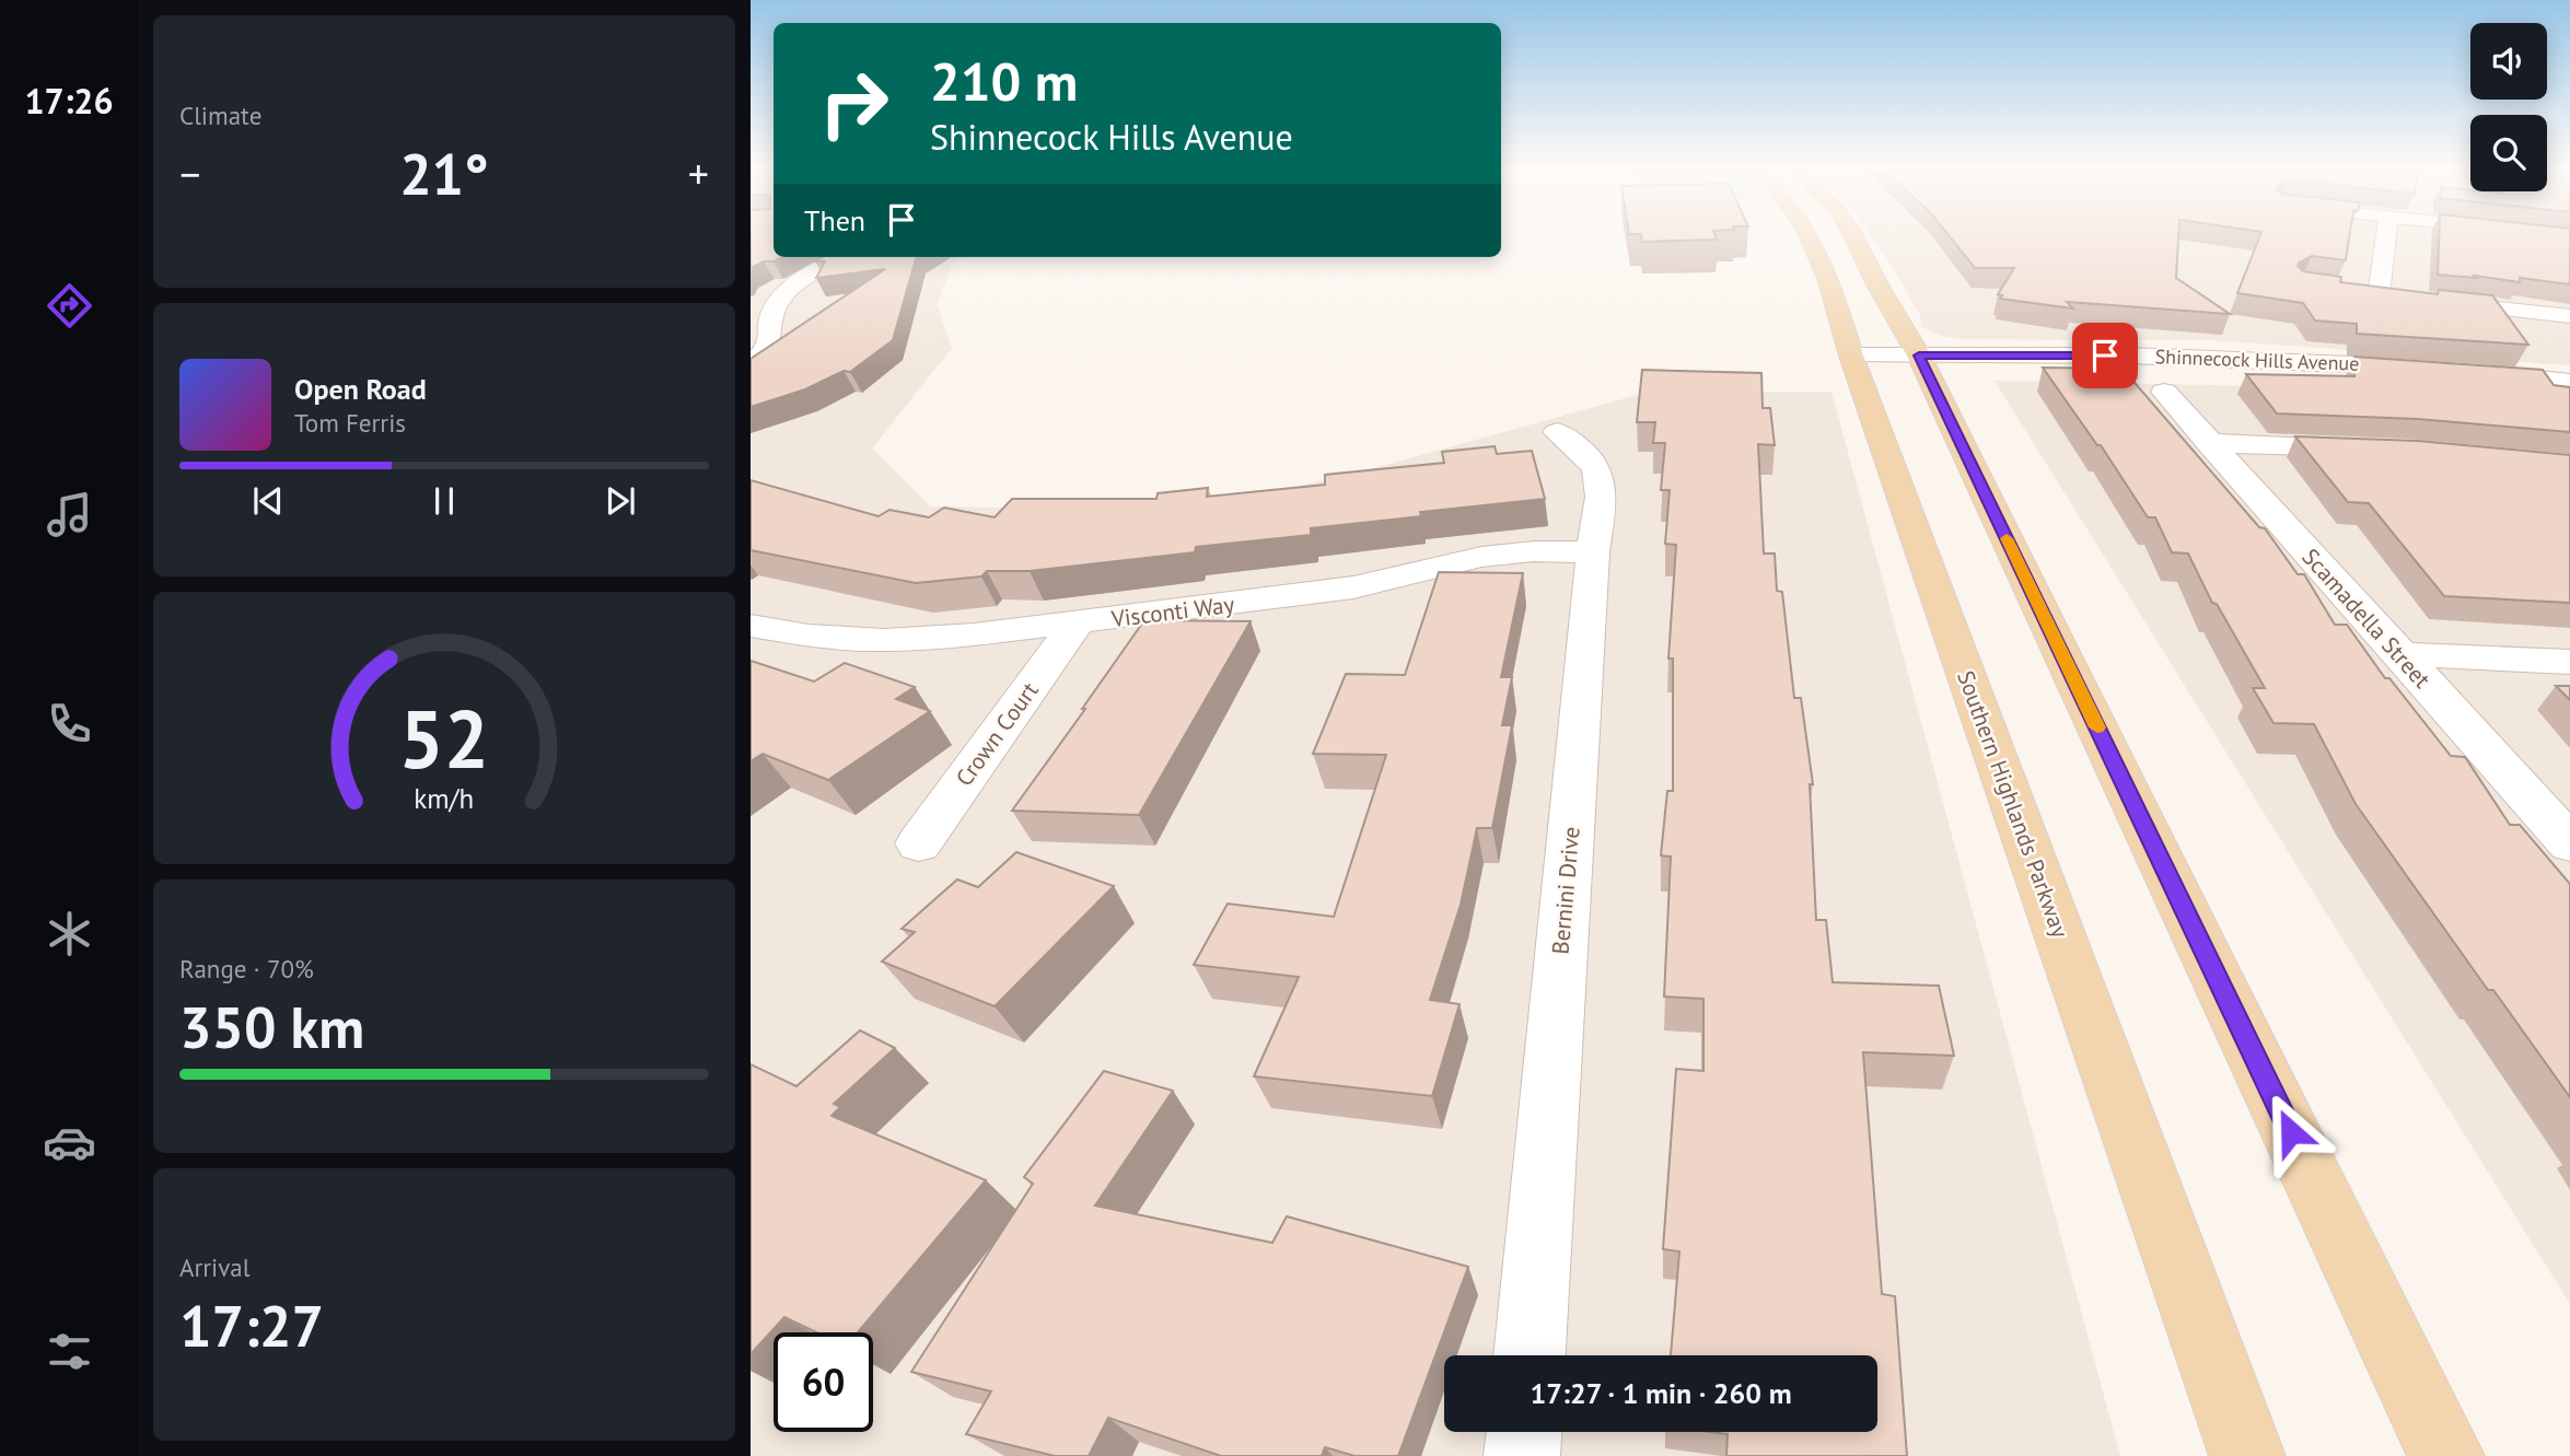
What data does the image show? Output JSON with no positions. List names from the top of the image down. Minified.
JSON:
{"streets":{"main road":["Southern Highlands Parkway"],"street":["Shinnecock Hills Avenue","Visconti Way","Scamadella Street","Crown Court","Bernini Drive"]},"crossings":[["Shinnecock Hills Avenue","Southern Highlands Parkway"],["Visconti Way","Crown Court"],["Visconti Way","Bernini Drive"]],"page":{"tabs":"17:26","tile":["Climate",["Range · 70%","350 km"],["Arrival","17:27"]],"turn":["210 m","Shinnecock Hills Avenue"],"heat":["−","21°","+"],"then":"Then","song":["Open Road","Tom Ferris"],"limit":"60","trip":"17:27 · 1 min · 260 m","gauge":["52","km/h"]}}
